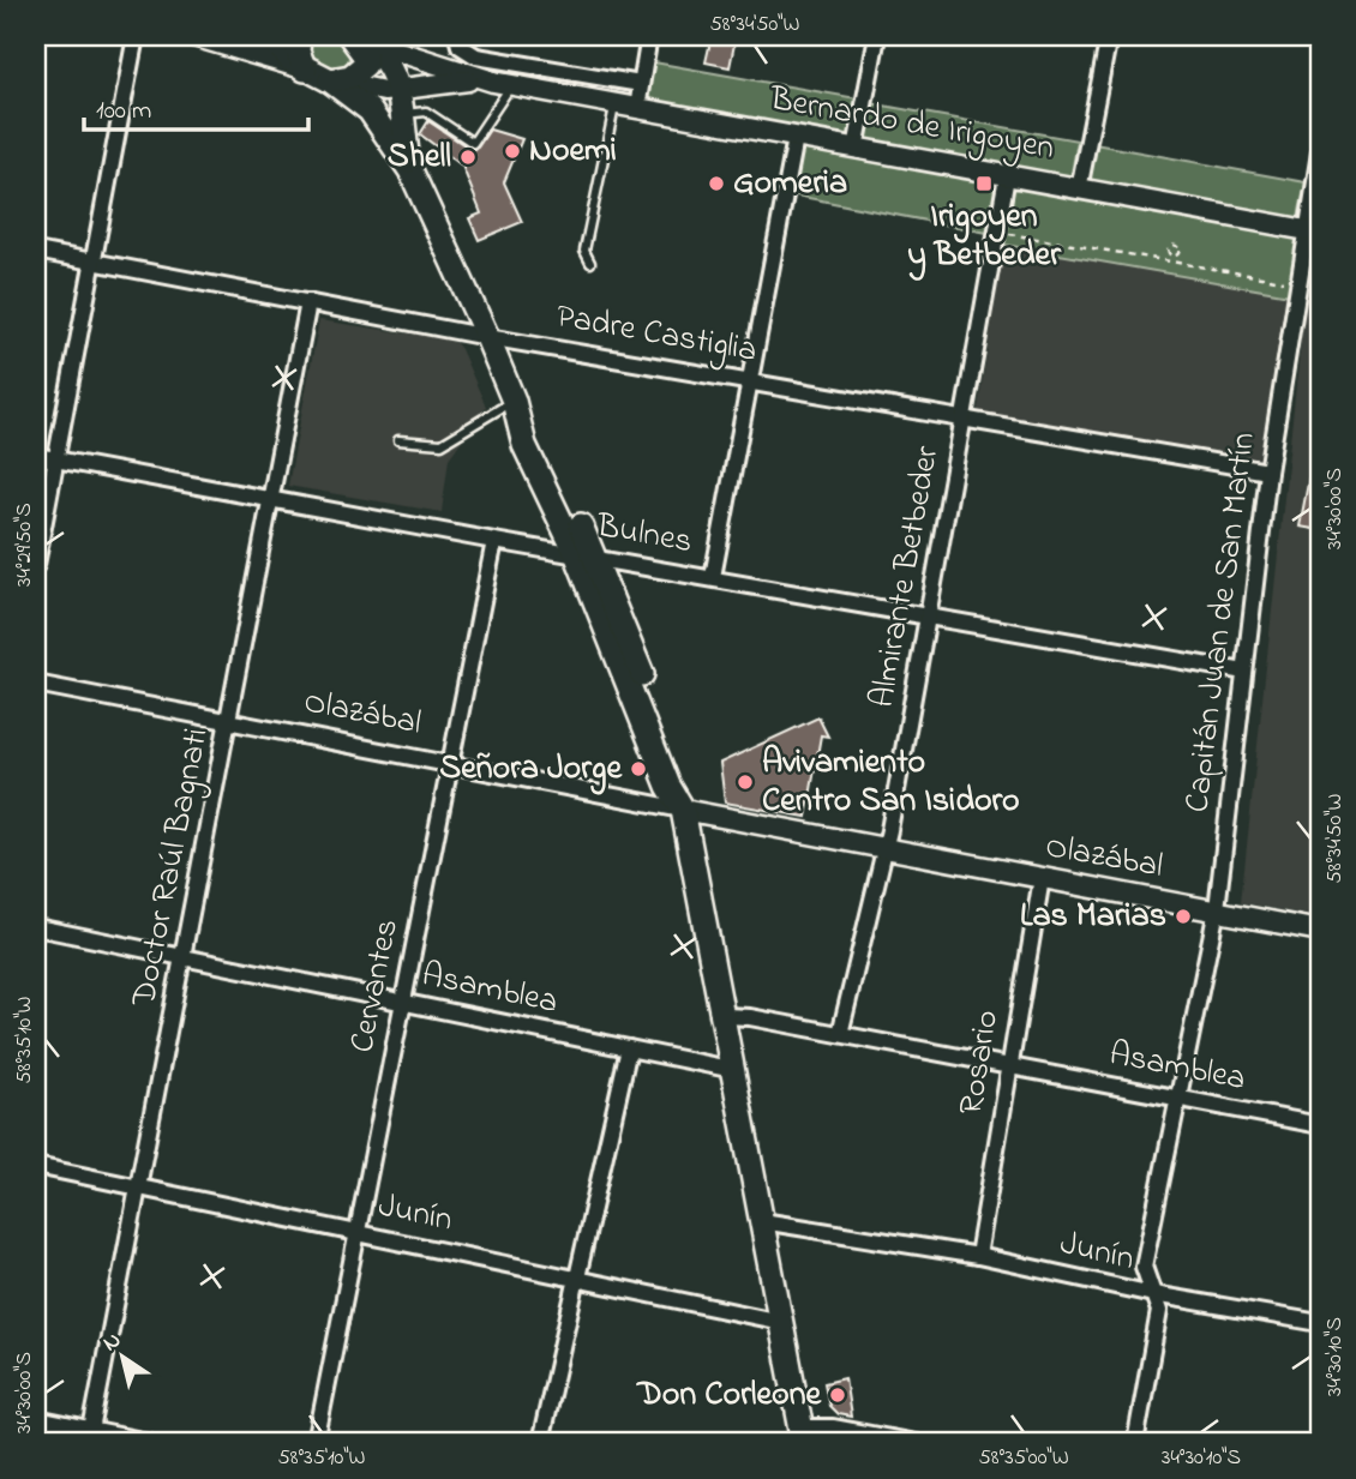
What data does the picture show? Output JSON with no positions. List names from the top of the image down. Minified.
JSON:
{"streets":{"main road":["Bernardo de Irigoyen"],"street":["Padre Castiglia","Bulnes","Almirante Betbeder","Capitán Juan de San Martín","Olazábal","Doctor Raúl Bagnati","Cervantes","Asamblea","Rosario","Junín"]},"crossings":[["Bernardo de Irigoyen","Almirante Betbeder"],["Bernardo de Irigoyen","Capitán Juan de San Martín"],["Padre Castiglia","Almirante Betbeder"],["Padre Castiglia","Capitán Juan de San Martín"],["Padre Castiglia","Doctor Raúl Bagnati"],["Bulnes","Almirante Betbeder"],["Bulnes","Capitán Juan de San Martín"],["Bulnes","Doctor Raúl Bagnati"],["Bulnes","Cervantes"],["Almirante Betbeder","Olazábal"],["Almirante Betbeder","Asamblea"],["Capitán Juan de San Martín","Olazábal"],["Capitán Juan de San Martín","Asamblea"],["Capitán Juan de San Martín","Junín"],["Olazábal","Doctor Raúl Bagnati"],["Olazábal","Cervantes"],["Olazábal","Rosario"],["Doctor Raúl Bagnati","Asamblea"],["Doctor Raúl Bagnati","Junín"],["Cervantes","Asamblea"],["Cervantes","Junín"],["Asamblea","Rosario"],["Rosario","Junín"]],"places":{"other":["Noemi","Shell","Gomeria","Señora Jorge","Avivamiento Centro San Isidoro","Las Marias","Don Corleone"],"transit":["Irigoyen y Betbeder"]},"scale_bar":"100 m","north":"top left","coordinates":["58°34'50\"W","34°30'00\"S","34°29'50\"S","58°35'10\"W","34°30'10\"S","58°35'00\"W"]}
